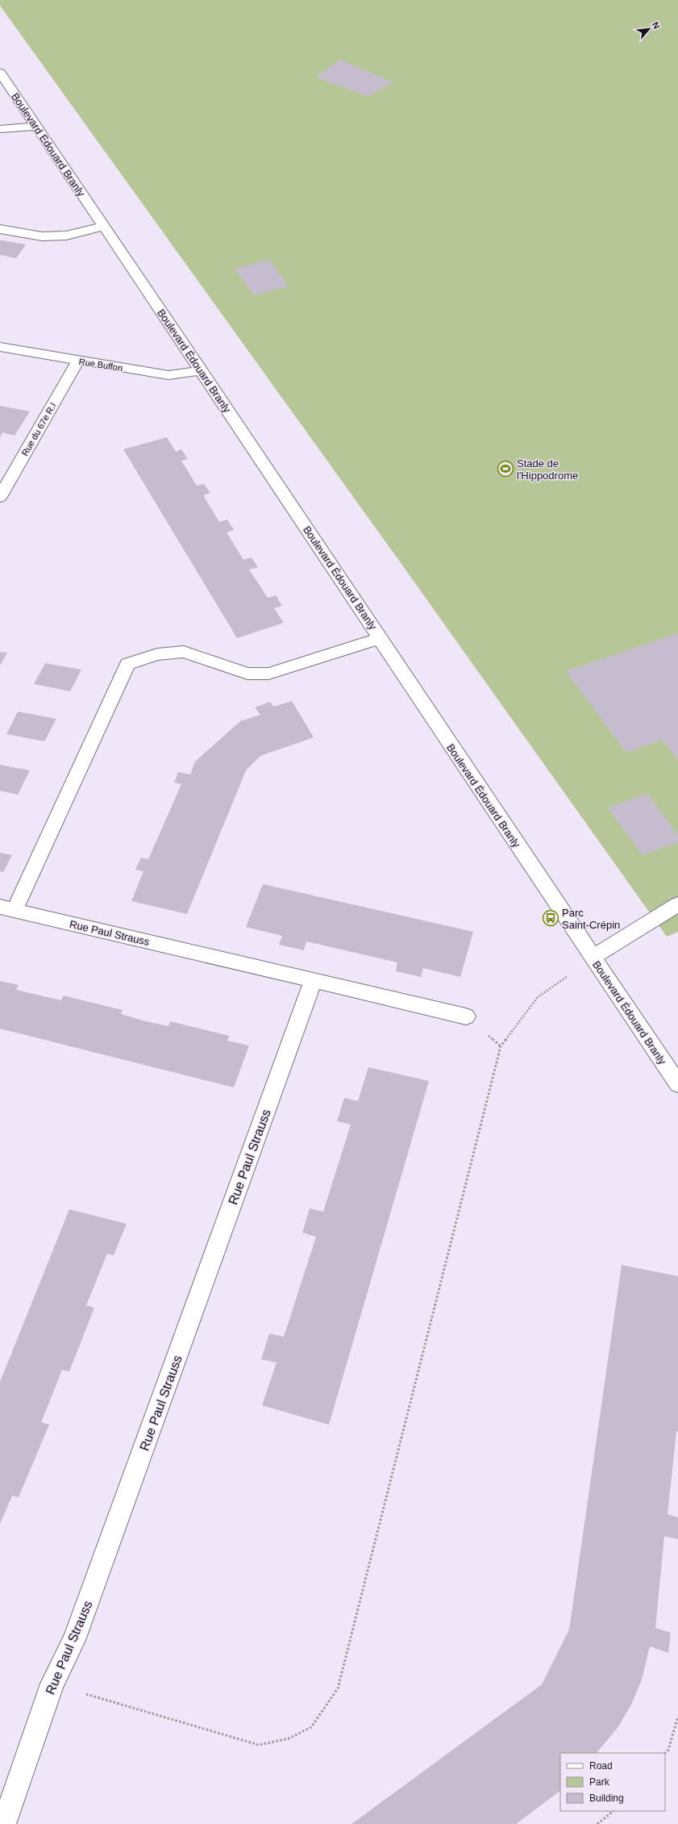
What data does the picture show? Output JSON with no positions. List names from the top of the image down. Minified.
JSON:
{"streets":{"street":["Boulevard Édouard Branly","Rue Buffon","Rue du 67e R.I","Rue Paul Strauss"]},"crossings":[["Boulevard Édouard Branly","Rue Buffon"],["Rue Buffon","Rue du 67e R.I"]],"places":{"sports":["Stade de l'Hippodrome"],"bus stop":["Parc Saint-Crépin"]},"legend":["Road","Park","Building"],"north":"top right"}
